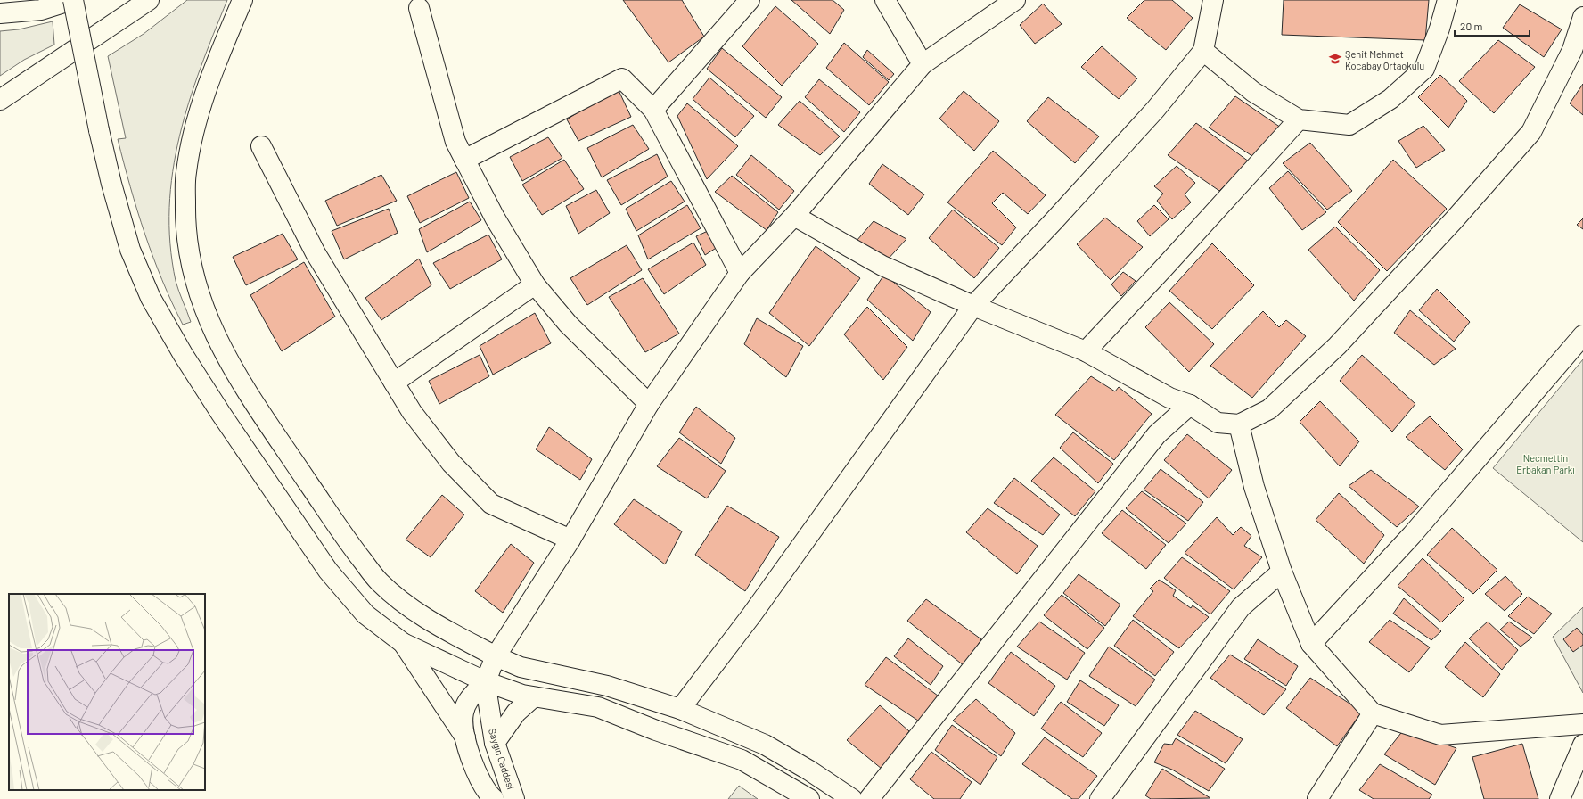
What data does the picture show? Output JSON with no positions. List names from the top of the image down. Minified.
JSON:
{"streets":{"main road":["Saygın Caddesi"]},"parks":["Necmettin Erbakan Parkı"],"places":{"school or university":["Şehit Mehmet Kocabay Ortaokulu"]},"scale_bar":"20 m"}
